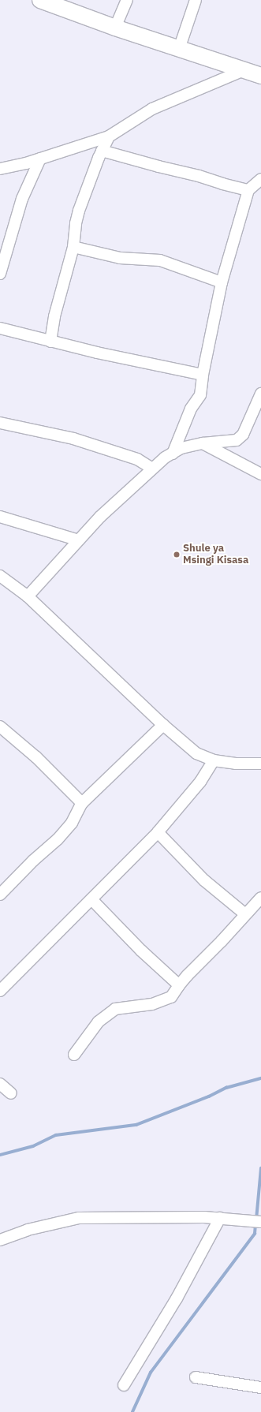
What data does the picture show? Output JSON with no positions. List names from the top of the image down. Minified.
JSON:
{"places":["Shule ya Msingi Kisasa"]}
